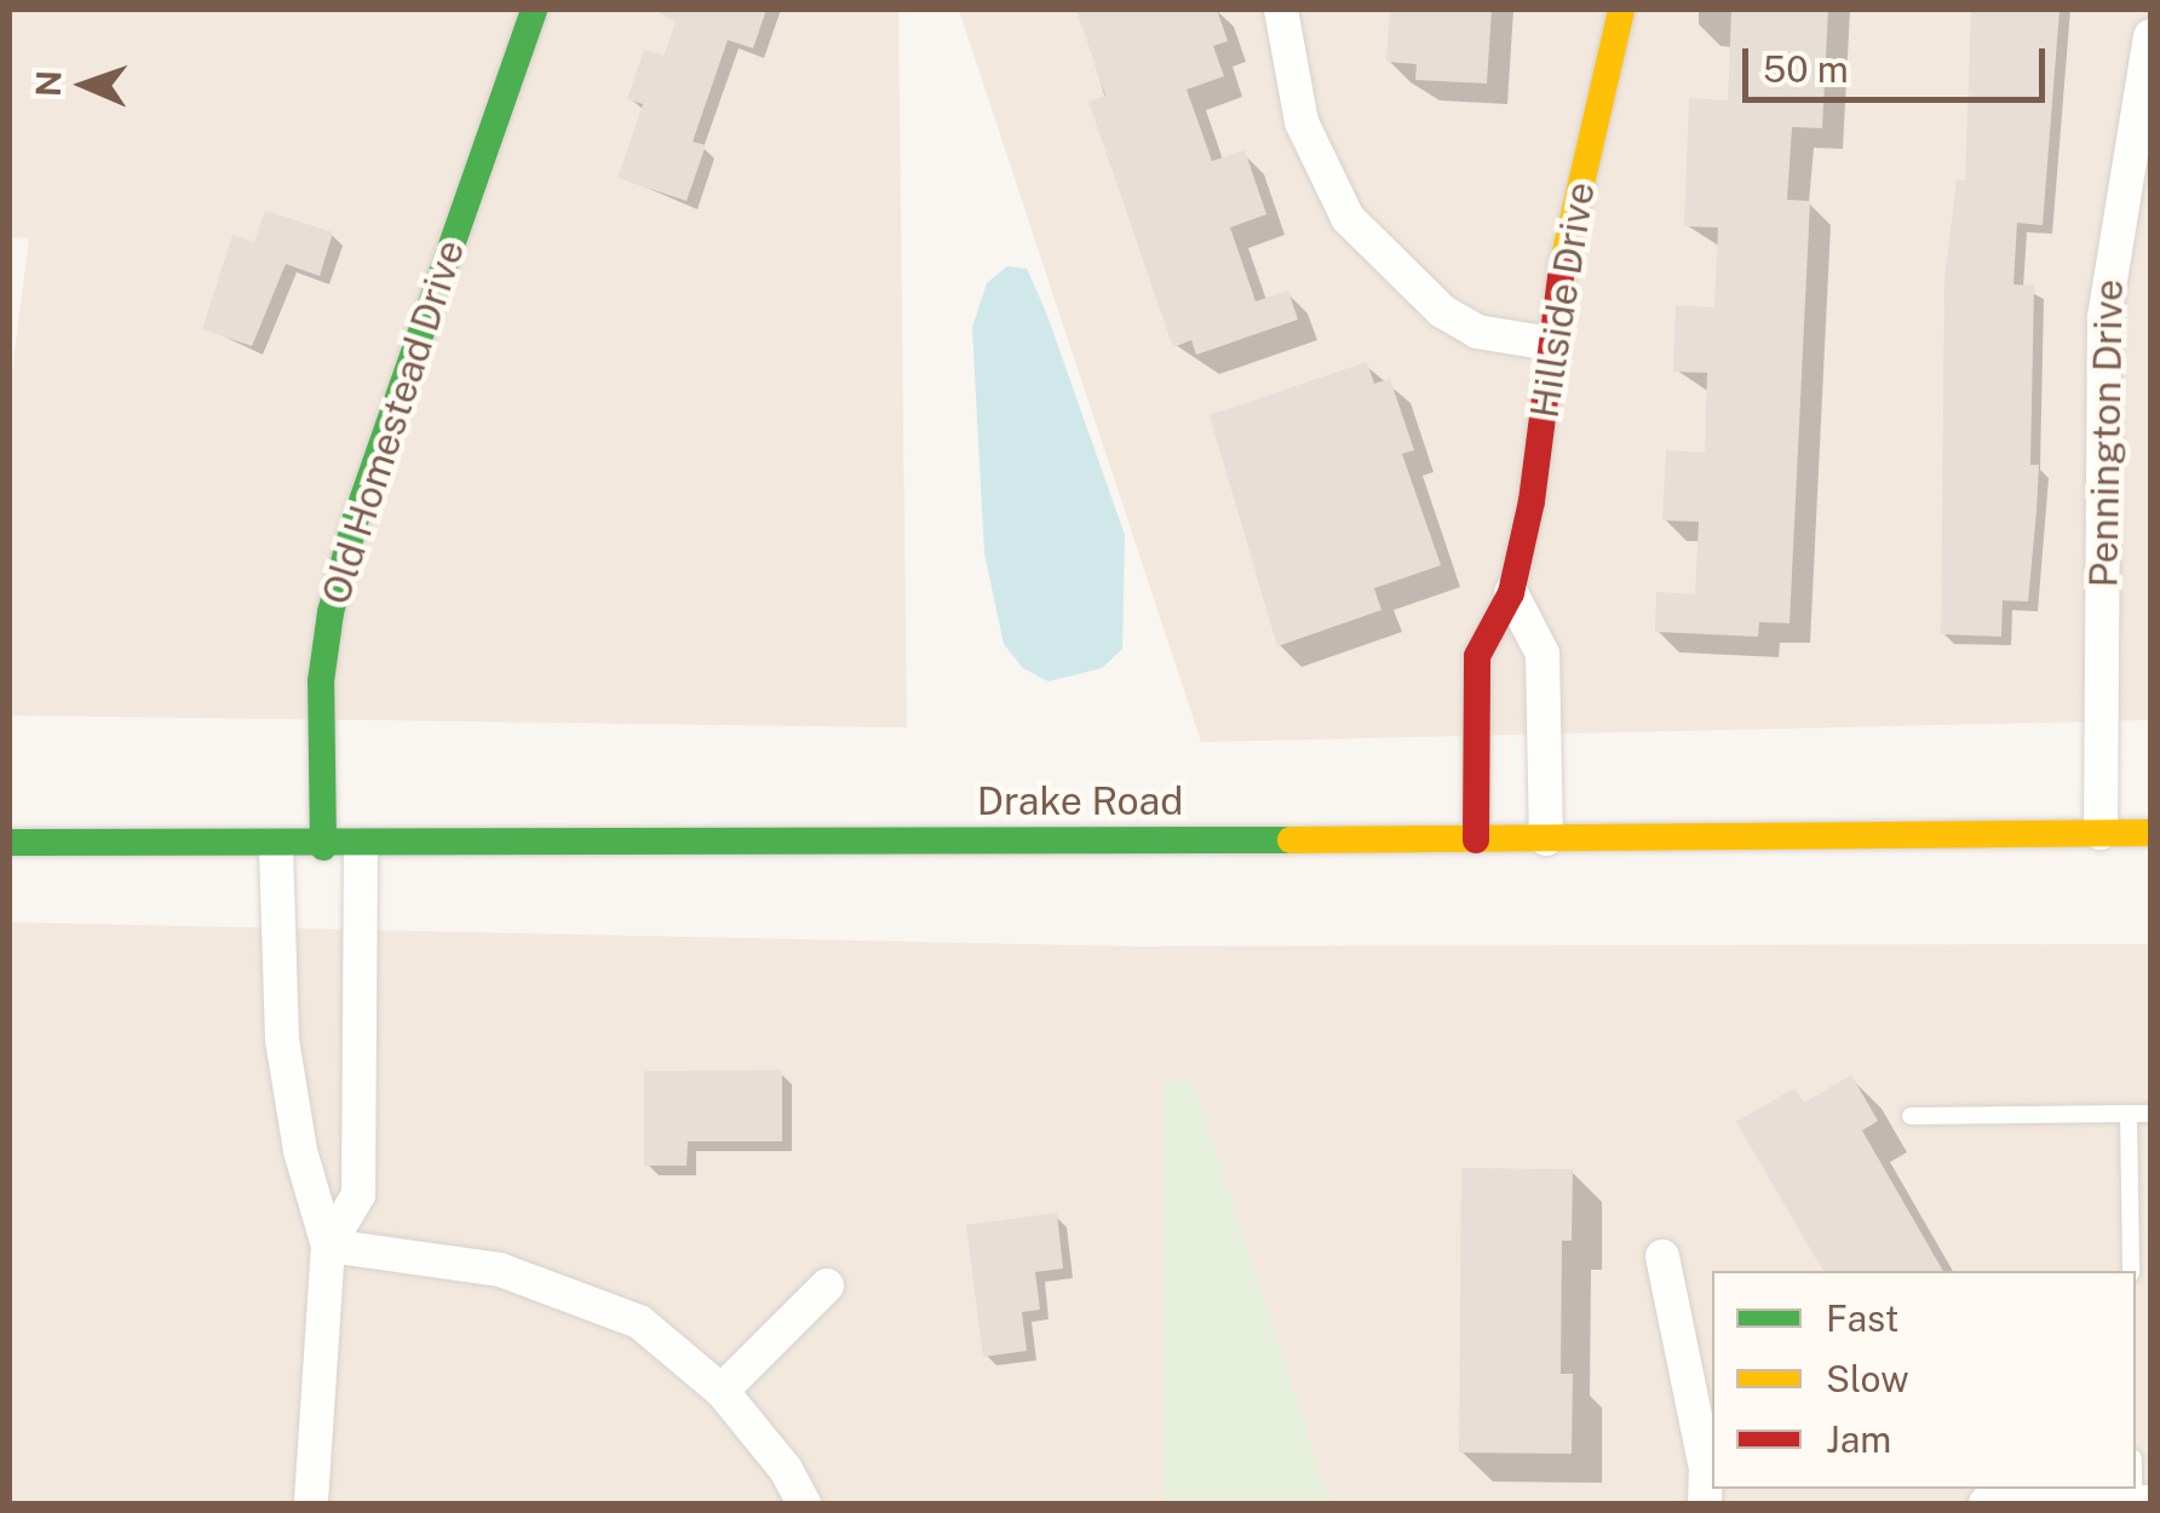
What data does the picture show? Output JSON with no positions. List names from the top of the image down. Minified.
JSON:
{"streets":{"street":["Hillside Drive","Old Homestead Drive","Pennington Drive","Drake Road"]},"crossings":[["Hillside Drive","Drake Road"],["Old Homestead Drive","Drake Road"],["Pennington Drive","Drake Road"]],"legend":["Fast","Slow","Jam"],"scale_bar":"50 m","north":"left"}
